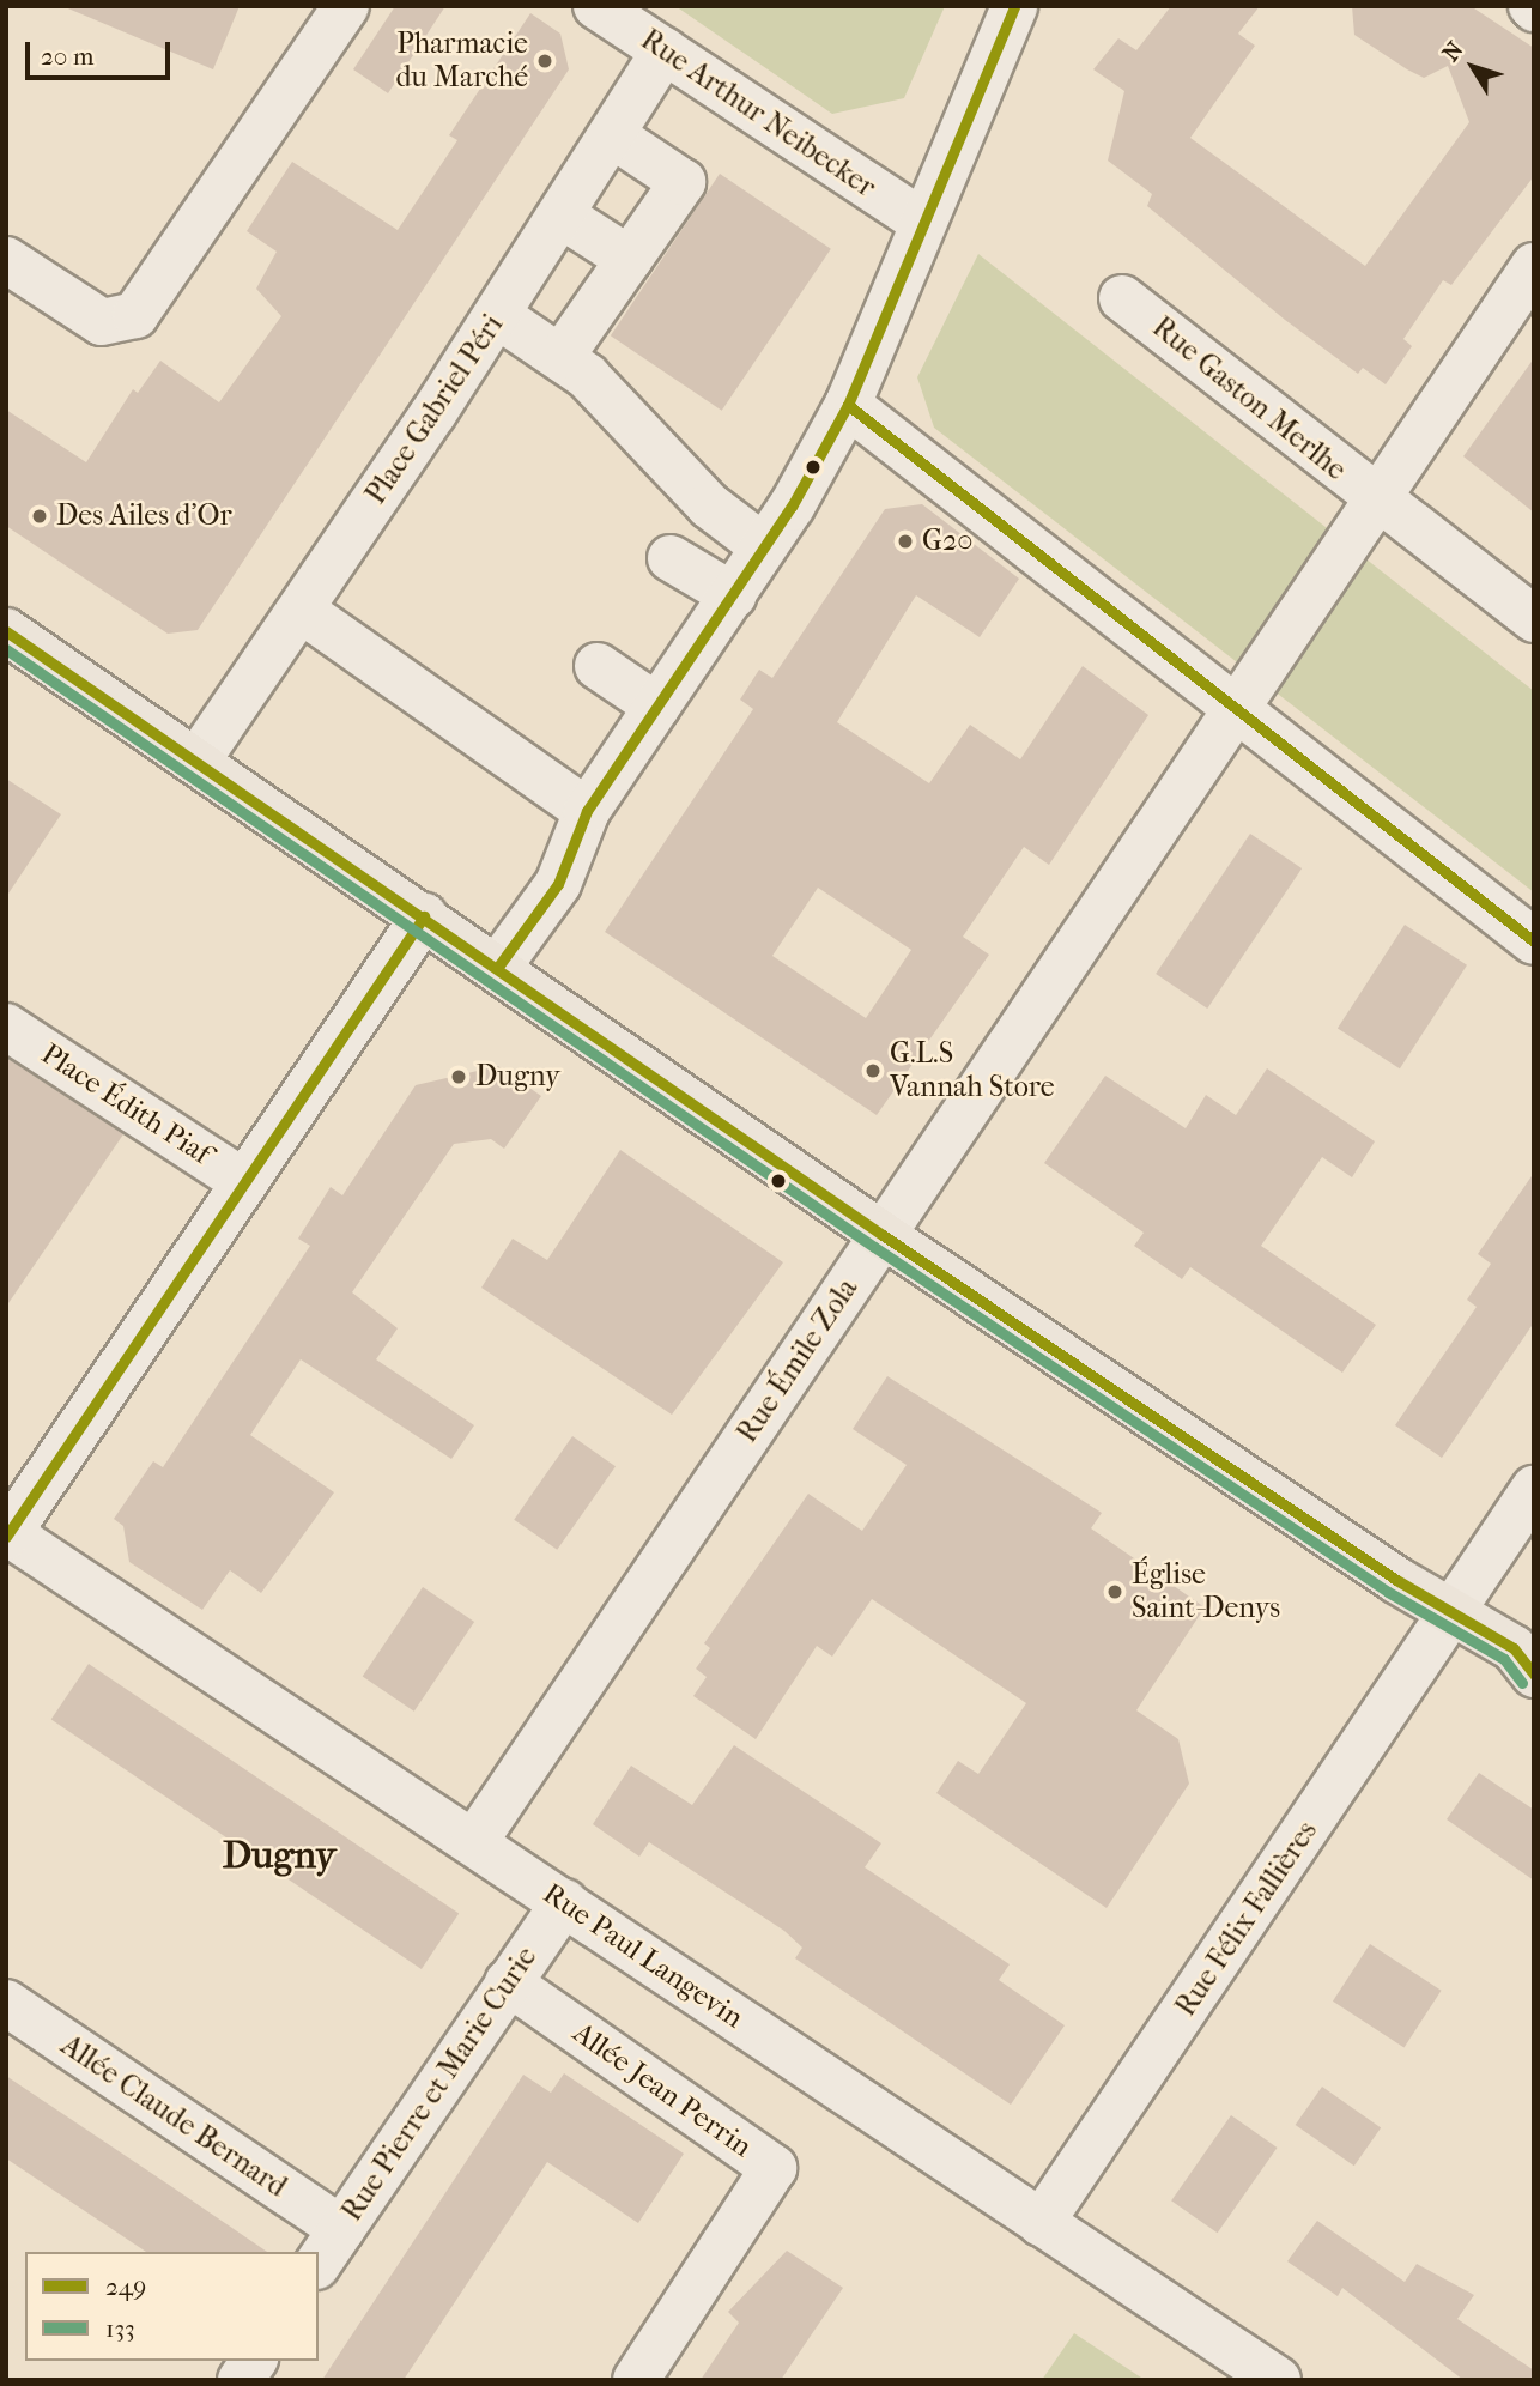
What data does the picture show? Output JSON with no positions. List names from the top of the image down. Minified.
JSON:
{"streets":{"street":["Rue Arthur Neibecker","Rue Gaston Merlhe","Place Gabriel Péri","Place Édith Piaf","Rue Émile Zola","Rue Félix Fallières","Rue Paul Langevin","Rue Pierre et Marie Curie","Allée Jean Perrin","Allée Claude Bernard"]},"crossings":[["Rue Arthur Neibecker","Place Gabriel Péri"],["Rue Gaston Merlhe","Rue Émile Zola"],["Rue Émile Zola","Rue Paul Langevin"],["Rue Félix Fallières","Rue Paul Langevin"],["Rue Paul Langevin","Rue Pierre et Marie Curie"],["Rue Pierre et Marie Curie","Allée Jean Perrin"],["Rue Pierre et Marie Curie","Allée Claude Bernard"]],"districts":["Dugny"],"places":["Pharmacie du Marché","Des Ailes d'Or","G20","G.L.S Vannah Store","Dugny","Église Saint-Denys"],"lines":["transit line 249","transit line 133"],"legend":["249","133"],"scale_bar":"20 m","north":"top left"}
